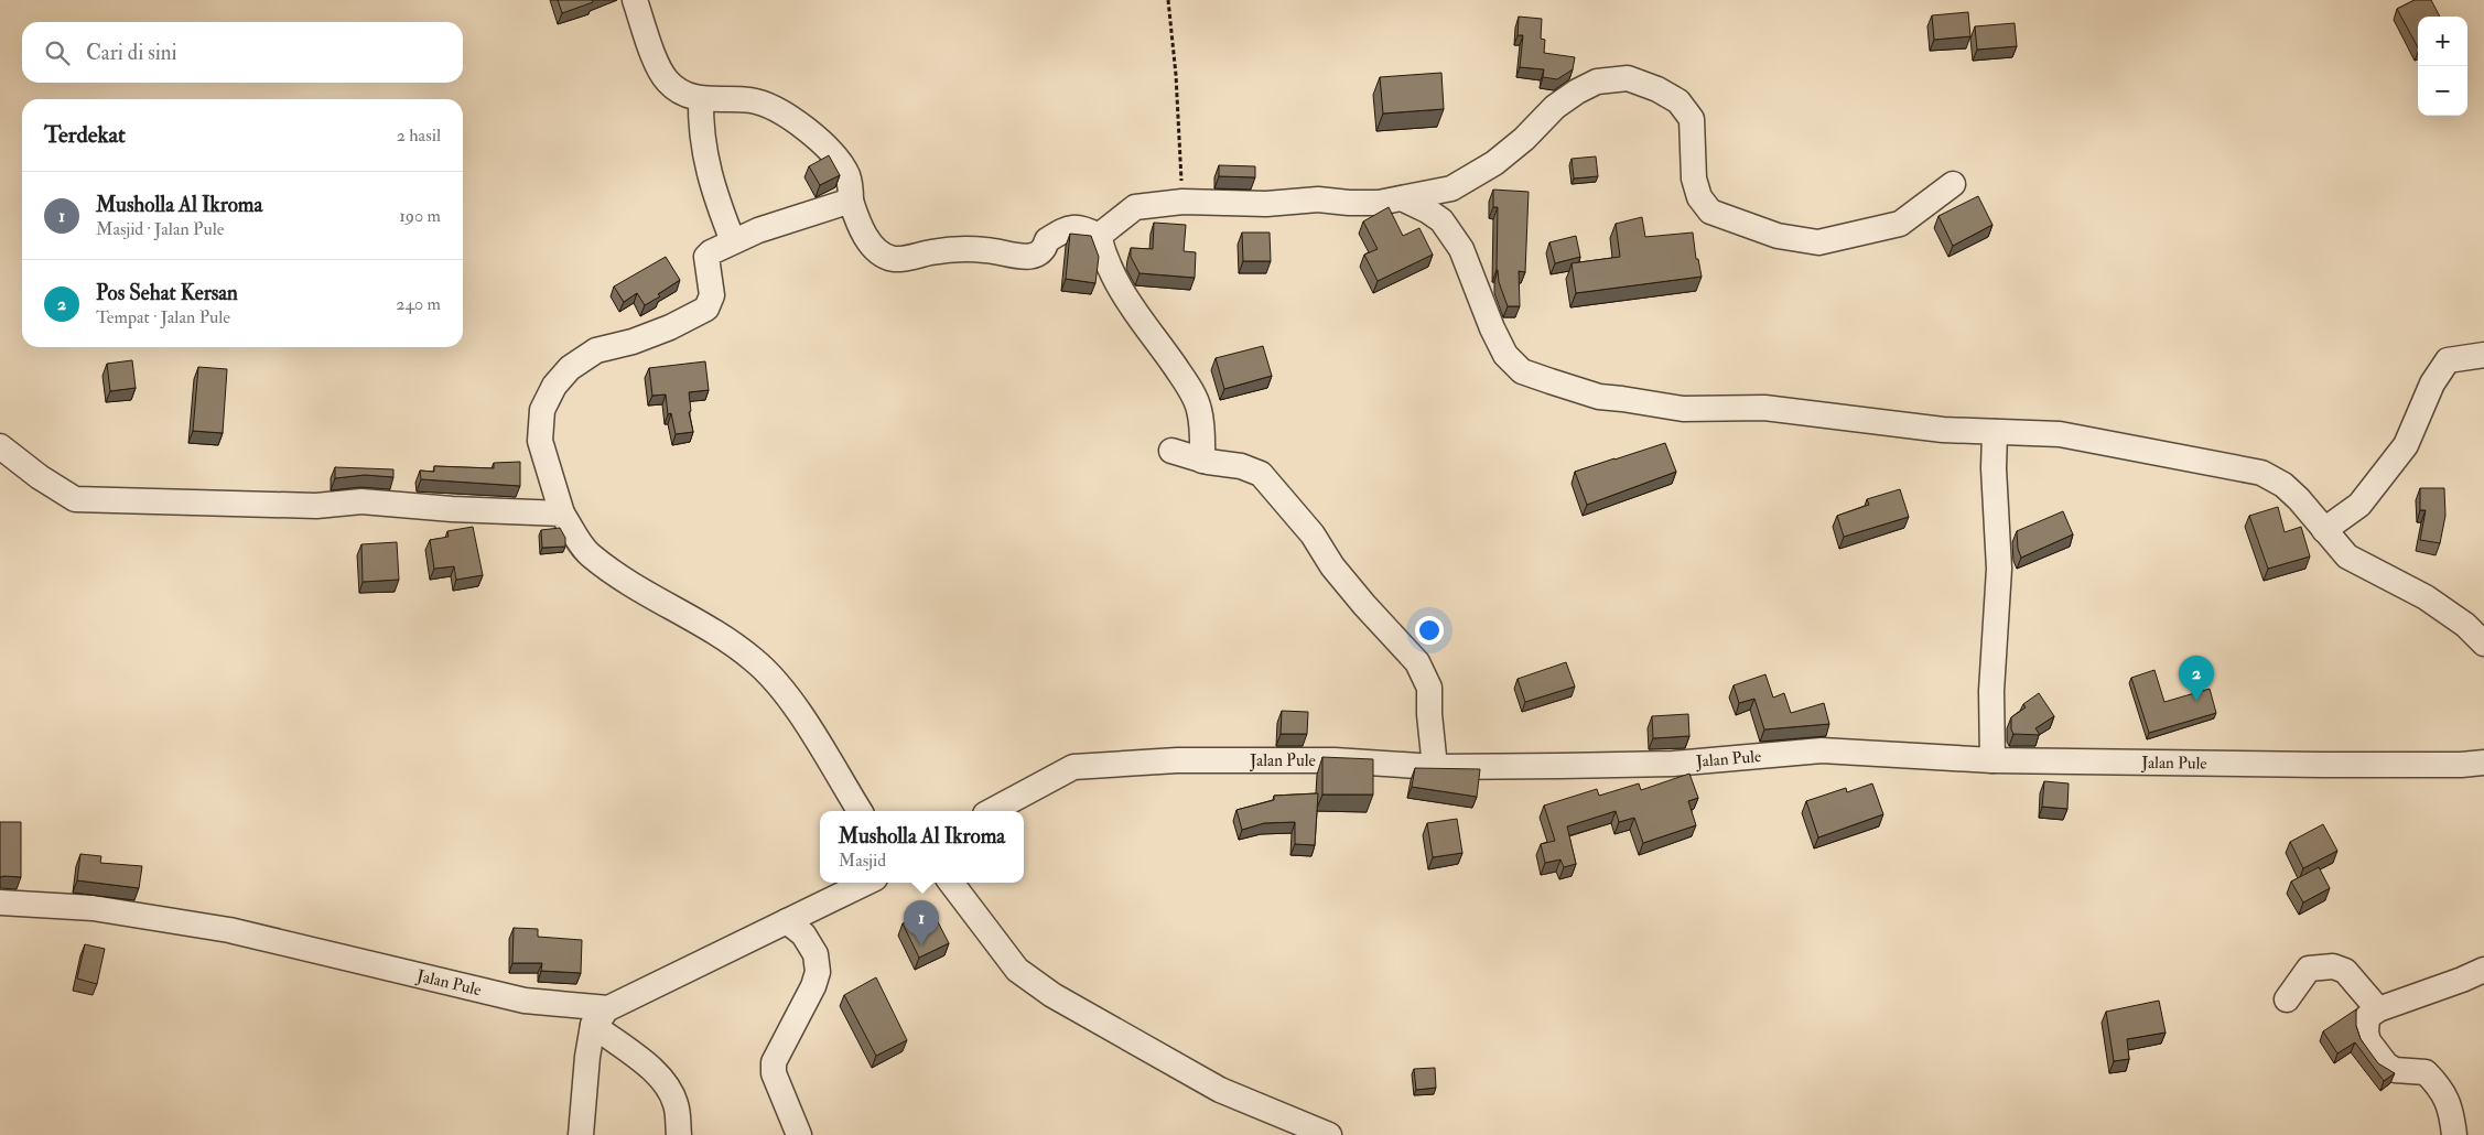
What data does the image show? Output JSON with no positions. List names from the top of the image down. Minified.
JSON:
{"streets":{"street":["Jalan Pule"]},"page":{"map_buttons":["+","−"],"search":"Cari di sini","heading":["Terdekat","2 hasil"],"list":[{"mark":"1","name":"Musholla Al Ikroma","note":"Masjid · Jalan Pule","value":"190 m"},{"mark":"2","name":"Pos Sehat Kersan","note":"Tempat · Jalan Pule","value":"240 m"}],"pins":["2","1"],"popup":["Musholla Al Ikroma","Masjid"]}}
